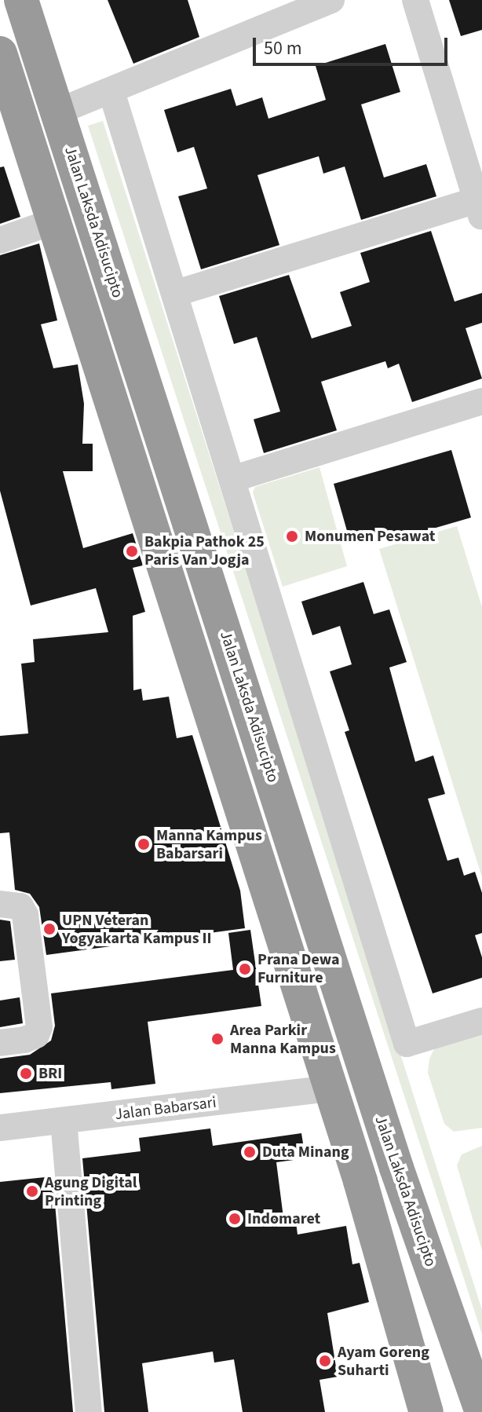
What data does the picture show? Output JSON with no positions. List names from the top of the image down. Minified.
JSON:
{"streets":{"highway":["Jalan Laksda Adisucipto"],"street":["Jalan Babarsari"]},"places":["Monumen Pesawat","Bakpia Pathok 25 Paris Van Jogja","Manna Kampus Babarsari","UPN Veteran Yogyakarta Kampus II","Prana Dewa Furniture","Area Parkir Manna Kampus","BRI","Duta Minang","Agung Digital Printing","Indomaret","Ayam Goreng Suharti"],"scale_bar":"50 m"}
